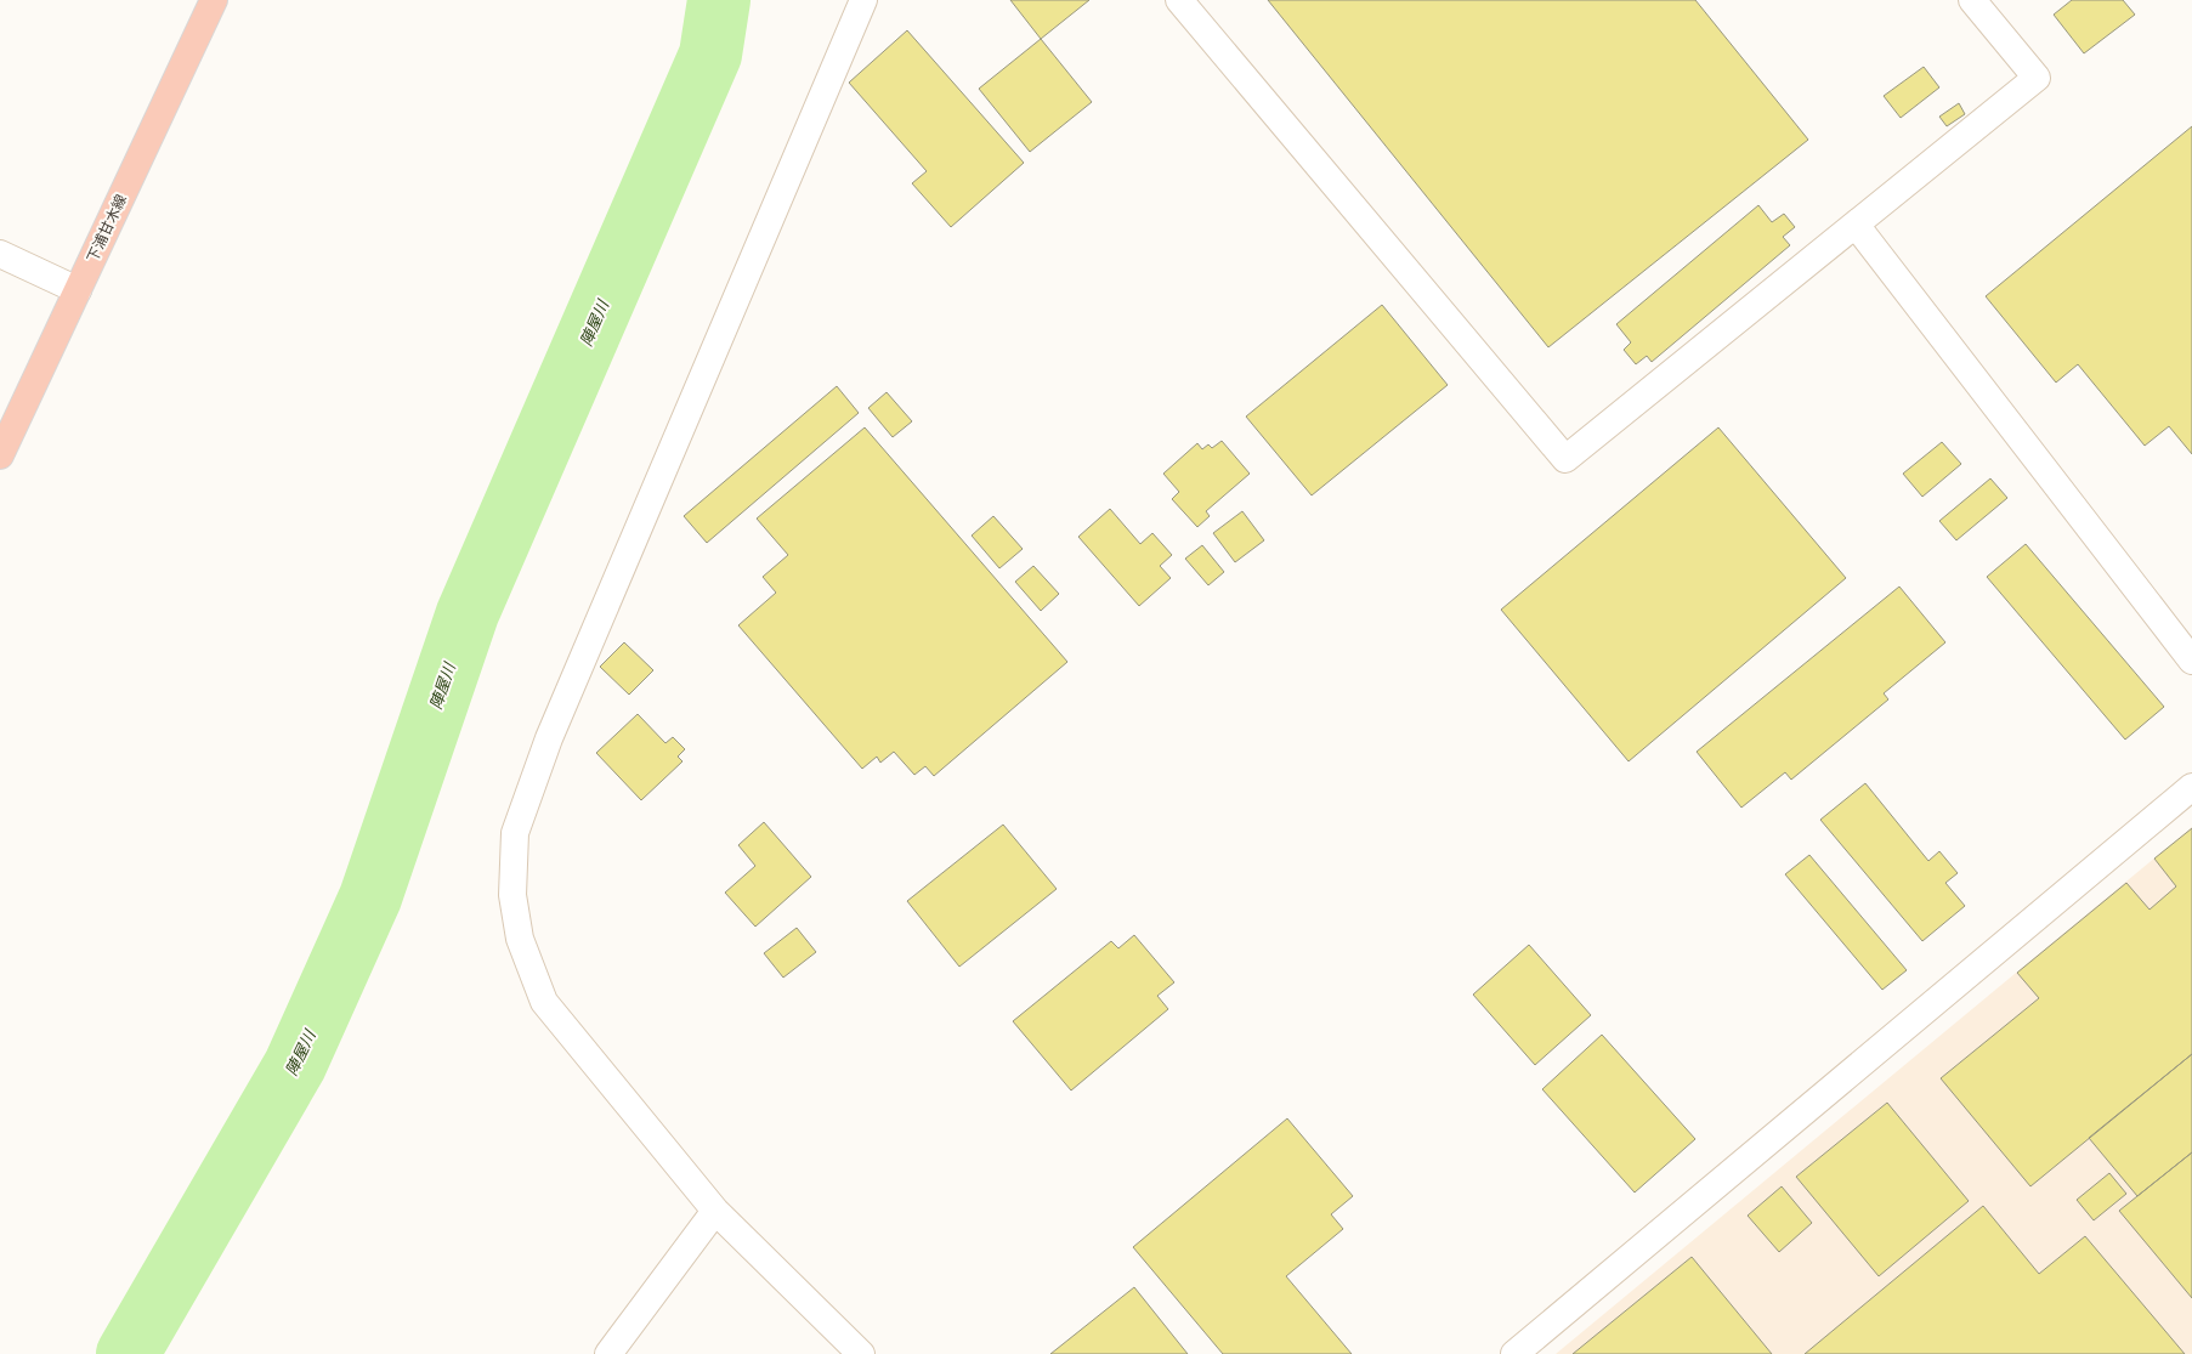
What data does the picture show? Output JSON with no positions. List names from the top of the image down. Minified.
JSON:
{"streets":{"main road":["下浦甘木線"]},"water":["陣屋川"]}
